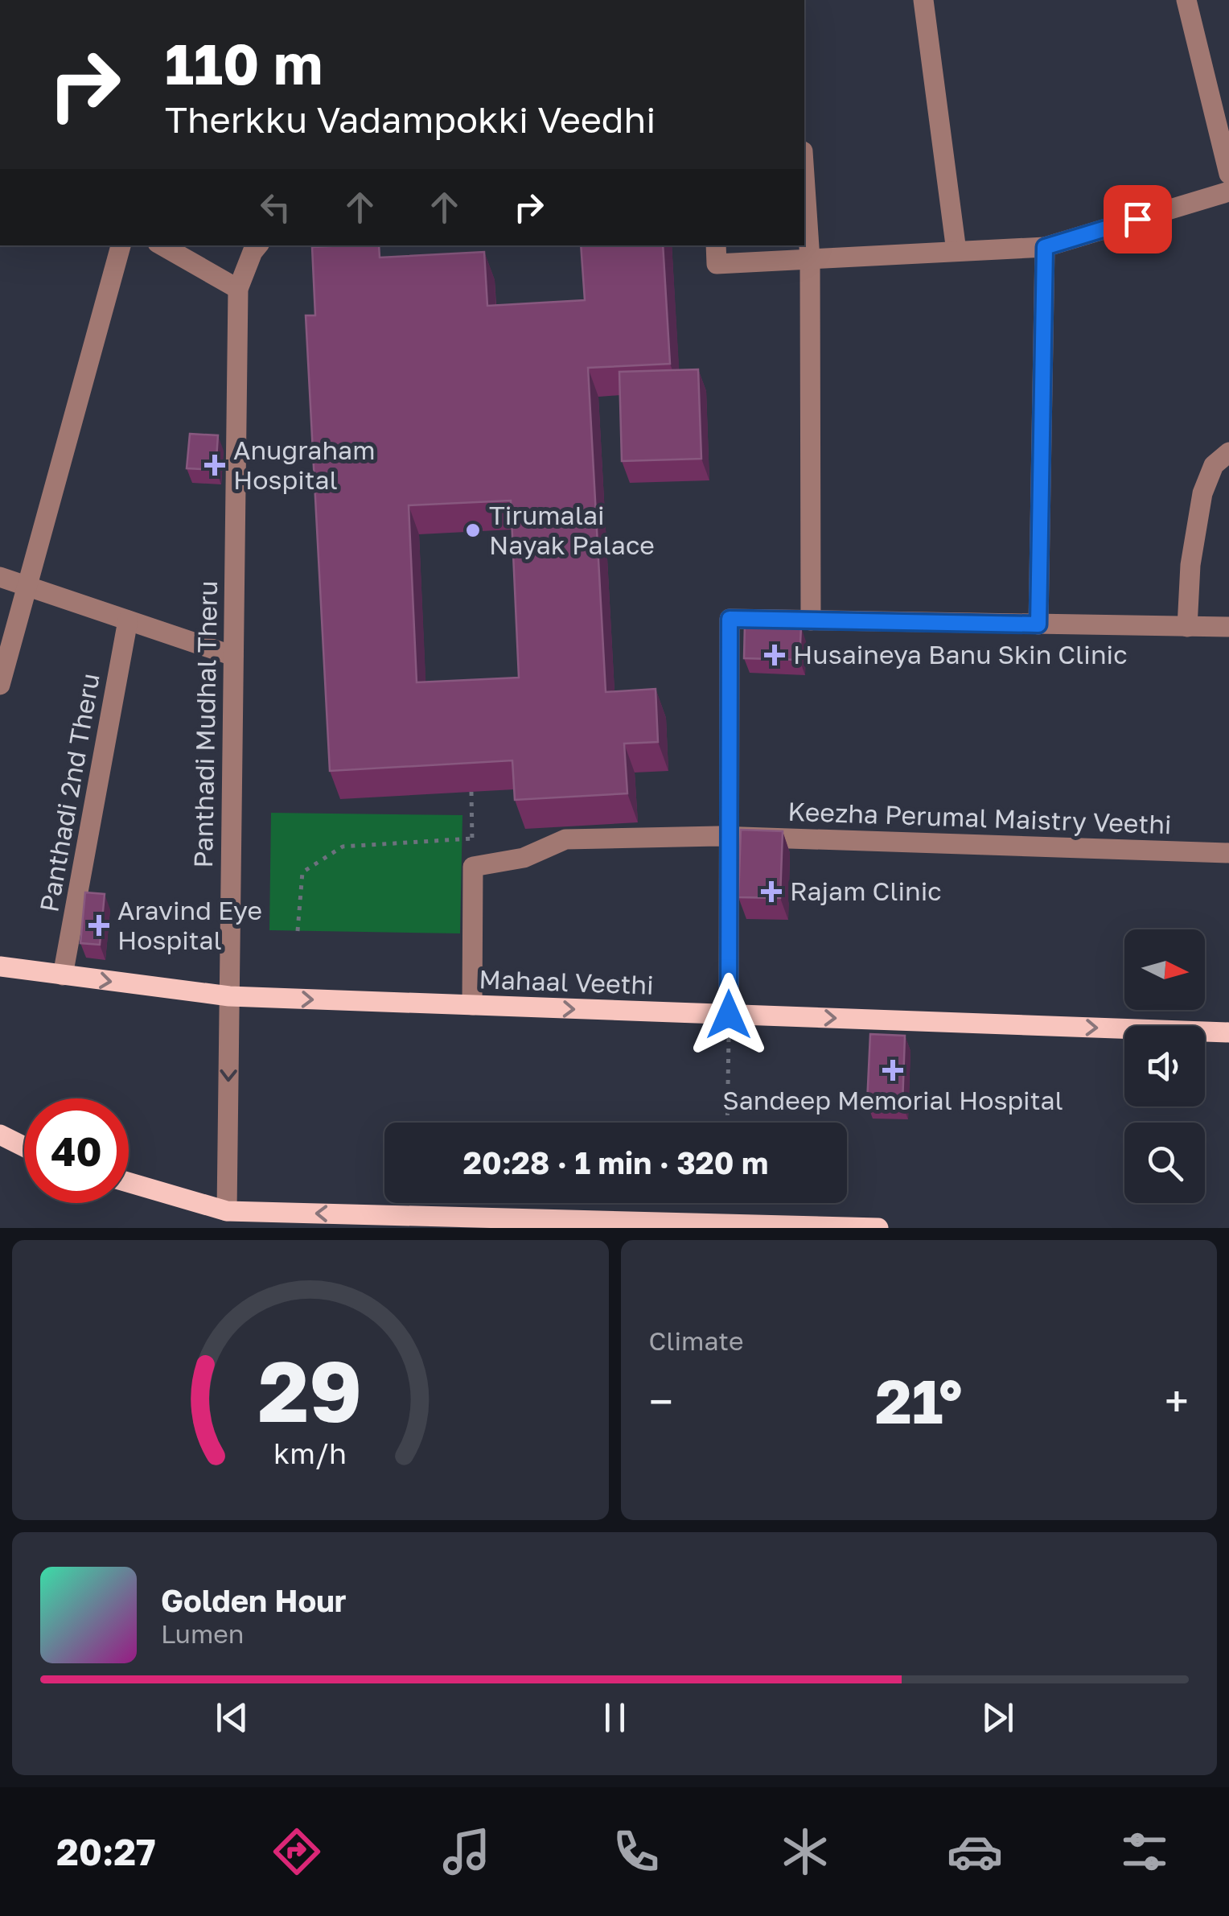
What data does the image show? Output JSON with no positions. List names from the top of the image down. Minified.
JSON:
{"streets":{"main road":["Mahaal Veethi"],"street":["Panthadi Mudhal Theru","Panthadi 2nd Theru","Keezha Perumal Maistry Veethi"]},"crossings":[["Panthadi Mudhal Theru","Mahaal Veethi"],["Panthadi 2nd Theru","Mahaal Veethi"]],"one_way":["Mahaal Veethi"],"places":{"health":["Anugraham Hospital","Husaineya Banu Skin Clinic","Rajam Clinic","Aravind Eye Hospital","Sandeep Memorial Hospital"],"other":["Tirumalai Nayak Palace"]},"north":"right","page":{"turn":["110 m","Therkku Vadampokki Veedhi"],"limit":"40","trip":"20:28 · 1 min · 320 m","tile":"Climate","heat":["−","21°","+"],"song":["Golden Hour","Lumen"],"tabs":"20:27","gauge":["29","km/h"]}}
